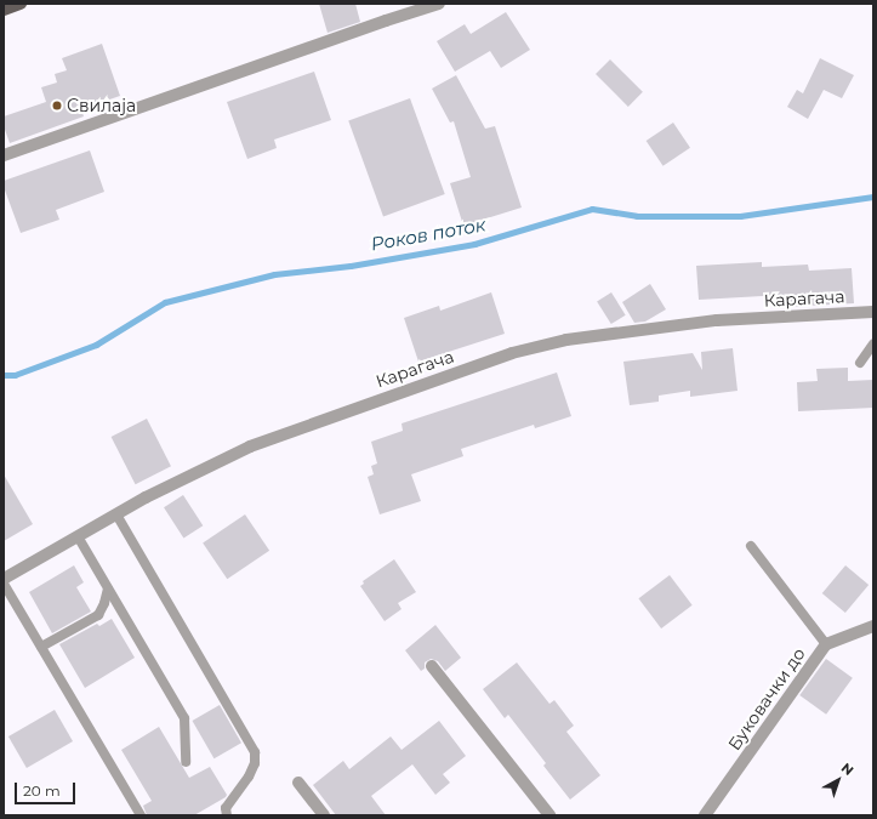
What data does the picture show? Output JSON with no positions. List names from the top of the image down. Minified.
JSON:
{"streets":{"street":["Карагача","Буковачки до"]},"water":["Роков поток"],"places":["Свилаја"],"scale_bar":"20 m","north":"top right"}
